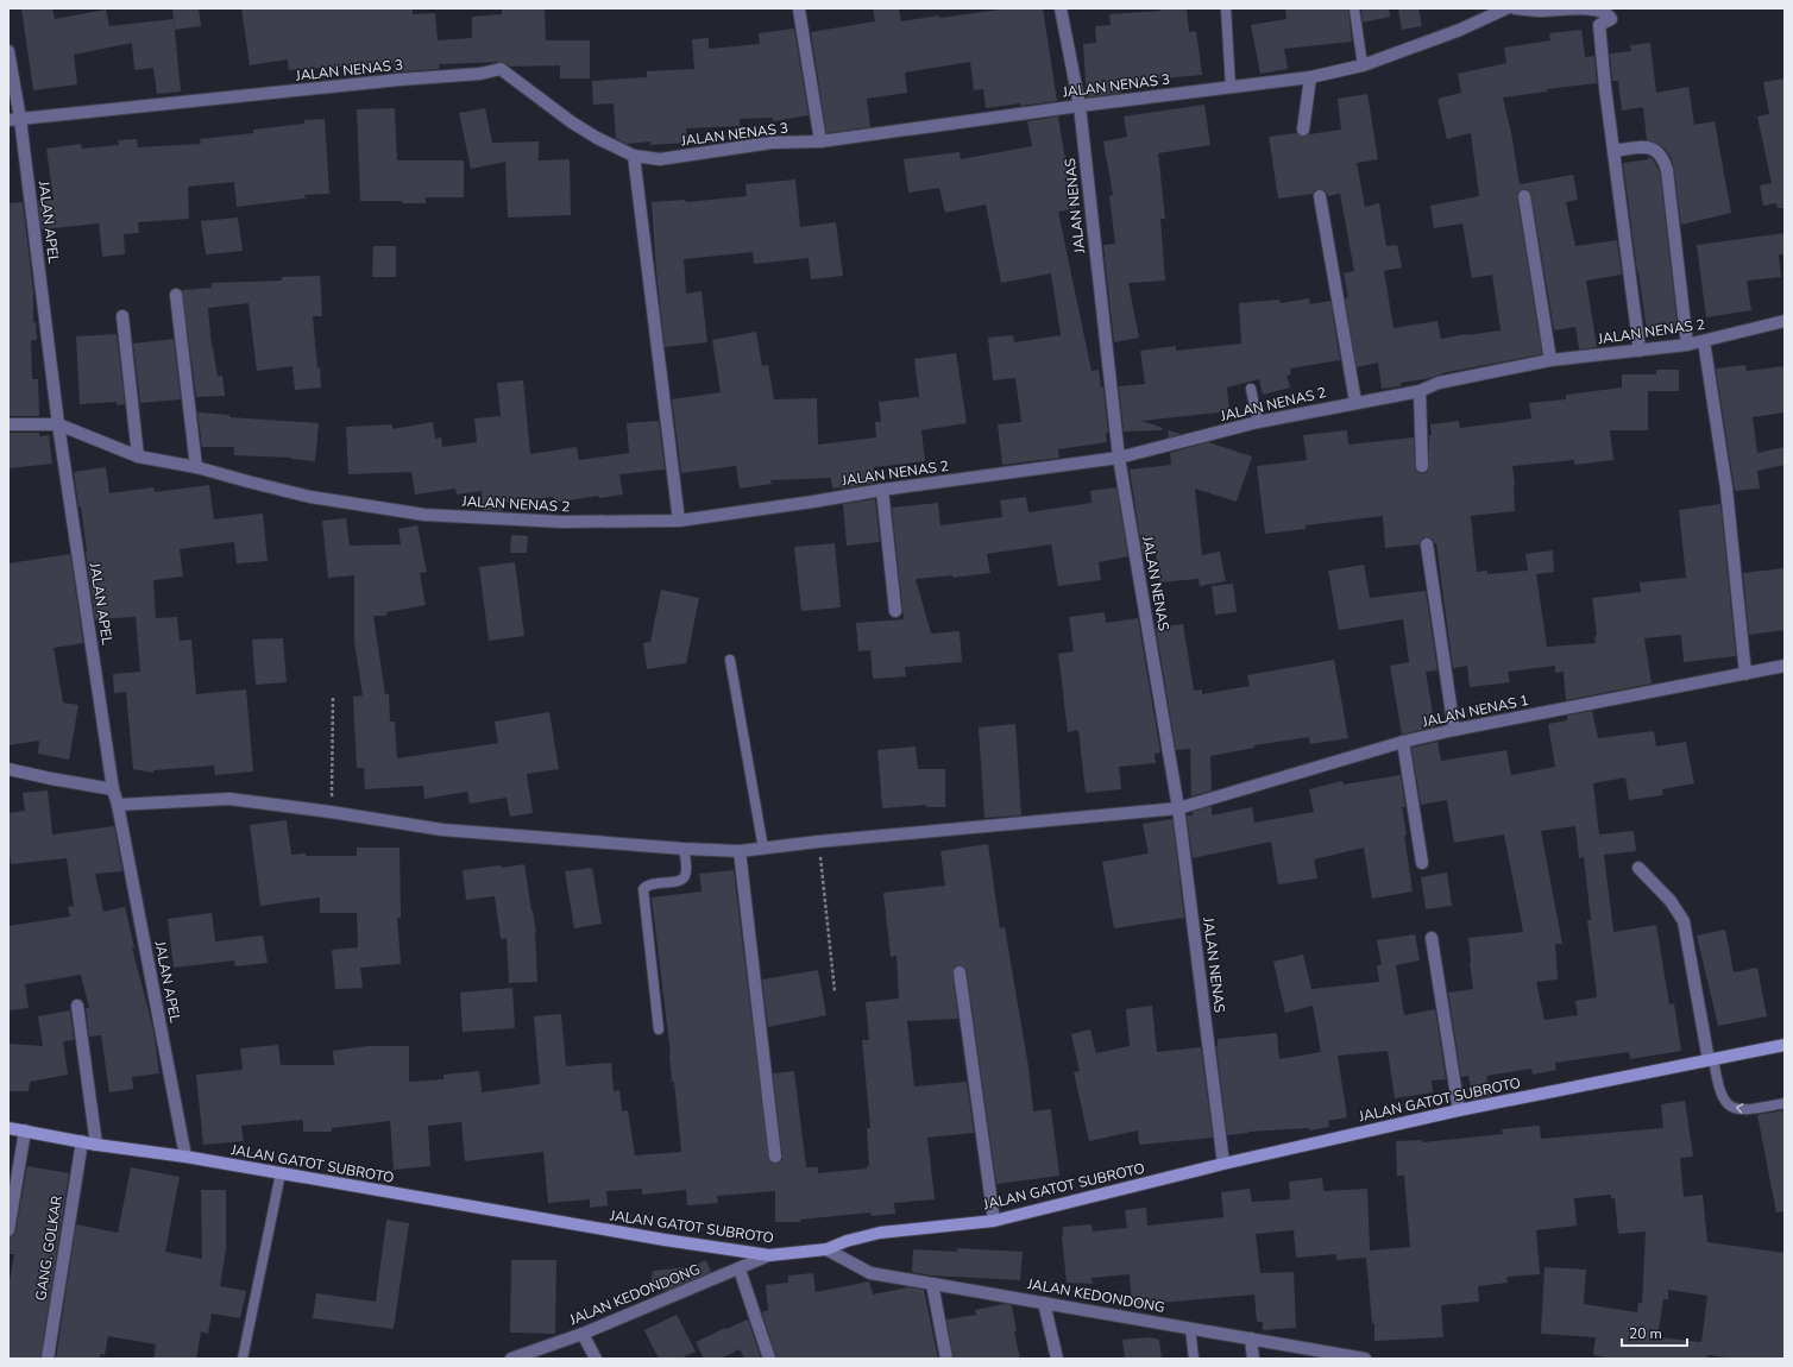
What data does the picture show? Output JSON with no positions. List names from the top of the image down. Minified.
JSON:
{"streets":{"main road":["JALAN GATOT SUBROTO"],"street":["JALAN NENAS 3","JALAN NENAS","JALAN APEL","JALAN NENAS 2","JALAN NENAS 1","GANG. GOLKAR","JALAN KEDONDONG"]},"crossings":[["JALAN NENAS 3","JALAN NENAS"],["JALAN NENAS 3","JALAN APEL"],["JALAN NENAS","JALAN NENAS 2"],["JALAN NENAS","JALAN NENAS 1"],["JALAN NENAS","JALAN GATOT SUBROTO"],["JALAN APEL","JALAN NENAS 2"],["JALAN APEL","JALAN NENAS 1"],["JALAN APEL","JALAN GATOT SUBROTO"],["JALAN GATOT SUBROTO","GANG. GOLKAR"],["JALAN GATOT SUBROTO","JALAN KEDONDONG"]],"scale_bar":"20 m"}
